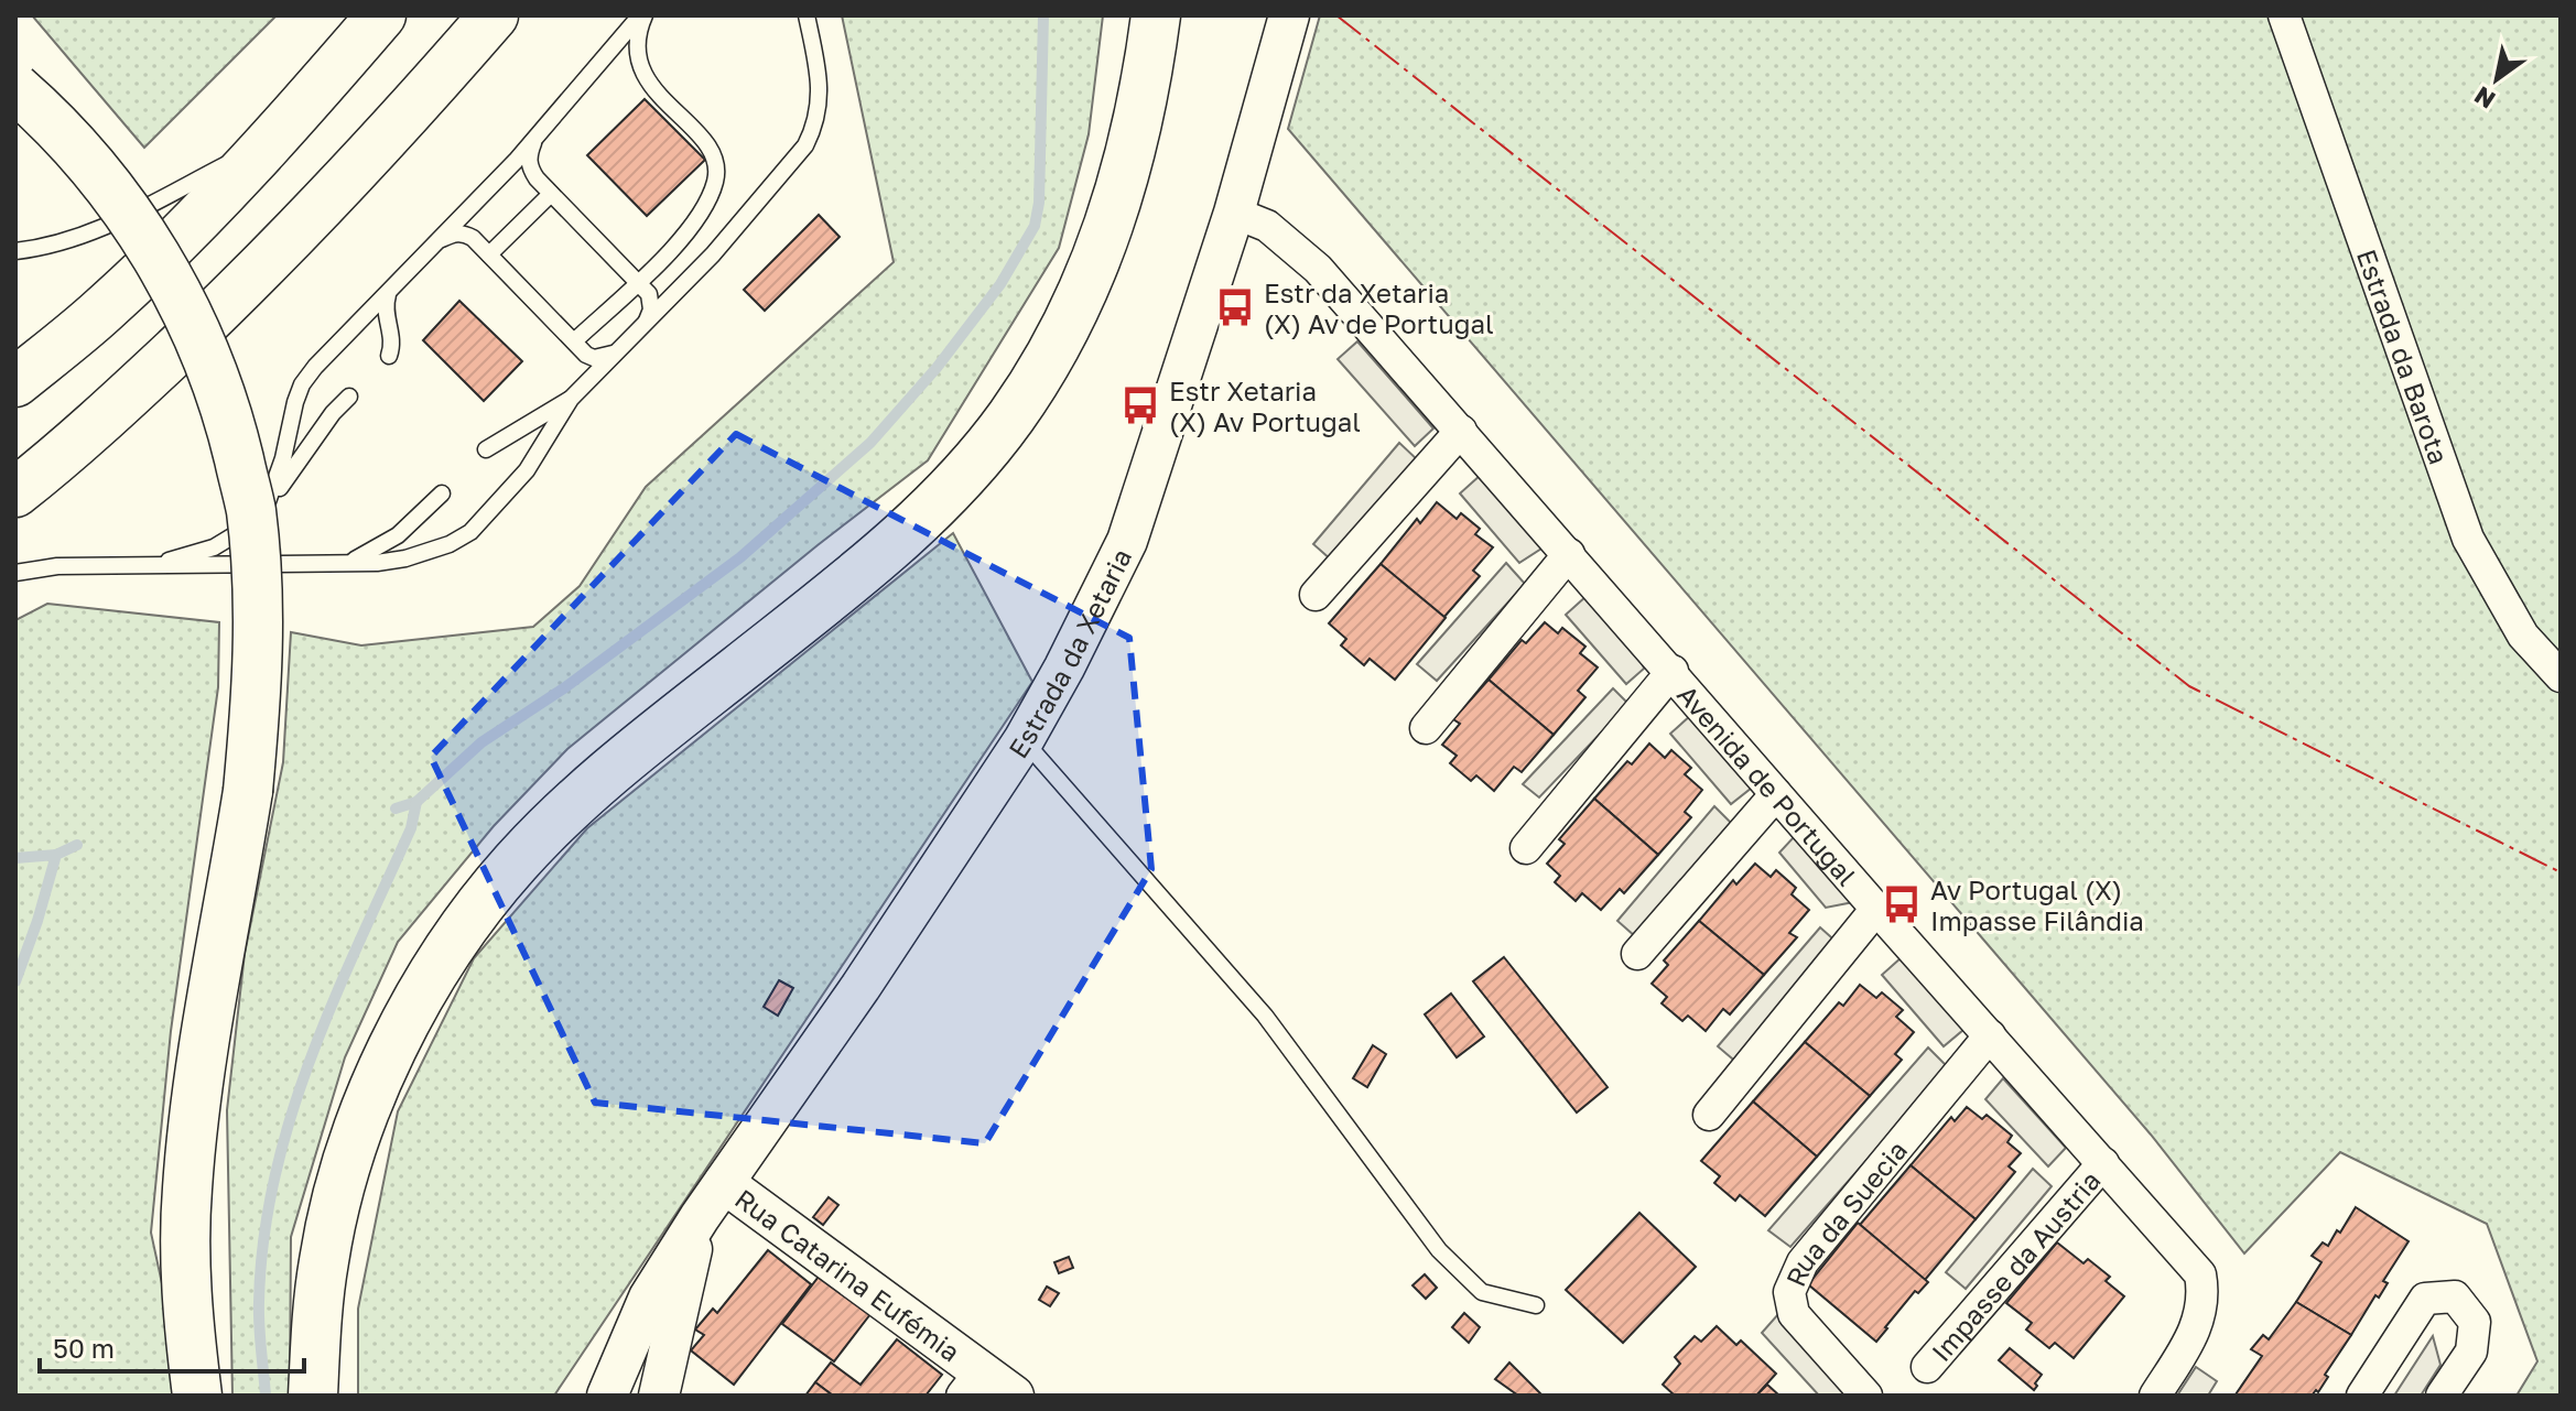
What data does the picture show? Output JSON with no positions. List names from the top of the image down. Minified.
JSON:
{"streets":{"street":["Estrada da Barota","Estrada da Xetaria","Avenida de Portugal","Rua da Suecia","Impasse da Austria","Rua Catarina Eufémia"]},"crossings":[["Estrada da Xetaria","Avenida de Portugal"],["Estrada da Xetaria","Rua Catarina Eufémia"],["Avenida de Portugal","Rua da Suecia"],["Avenida de Portugal","Impasse da Austria"]],"places":{"bus stop":["Estr da Xetaria (X) Av de Portugal","Estr Xetaria (X) Av Portugal","Av Portugal (X) Impasse Filândia"]},"scale_bar":"50 m","north":"bottom left"}
